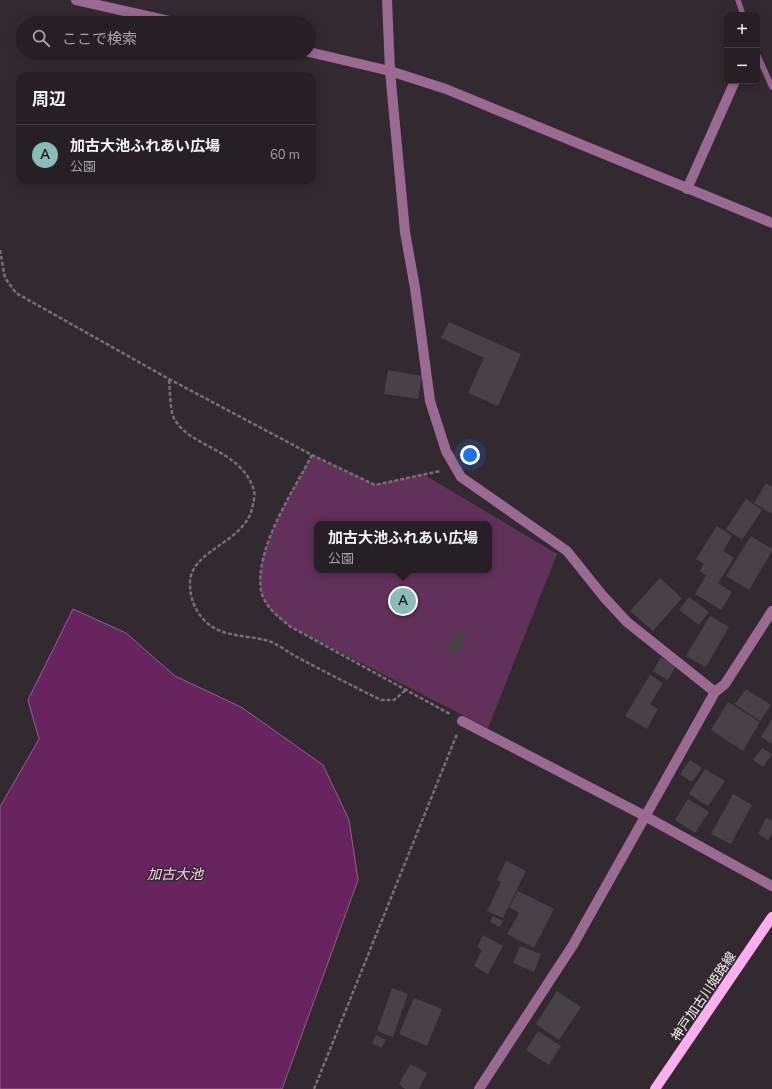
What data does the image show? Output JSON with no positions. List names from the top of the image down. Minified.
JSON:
{"streets":{"main road":["神戸加古川姫路線"]},"water":["加古大池"],"page":{"map_buttons":["+","−"],"search":"ここで検索","heading":"周辺","list":[{"mark":"A","name":"加古大池ふれあい広場","note":"公園","value":"60 m"}],"popup":["加古大池ふれあい広場","公園"],"pins":"A"}}
